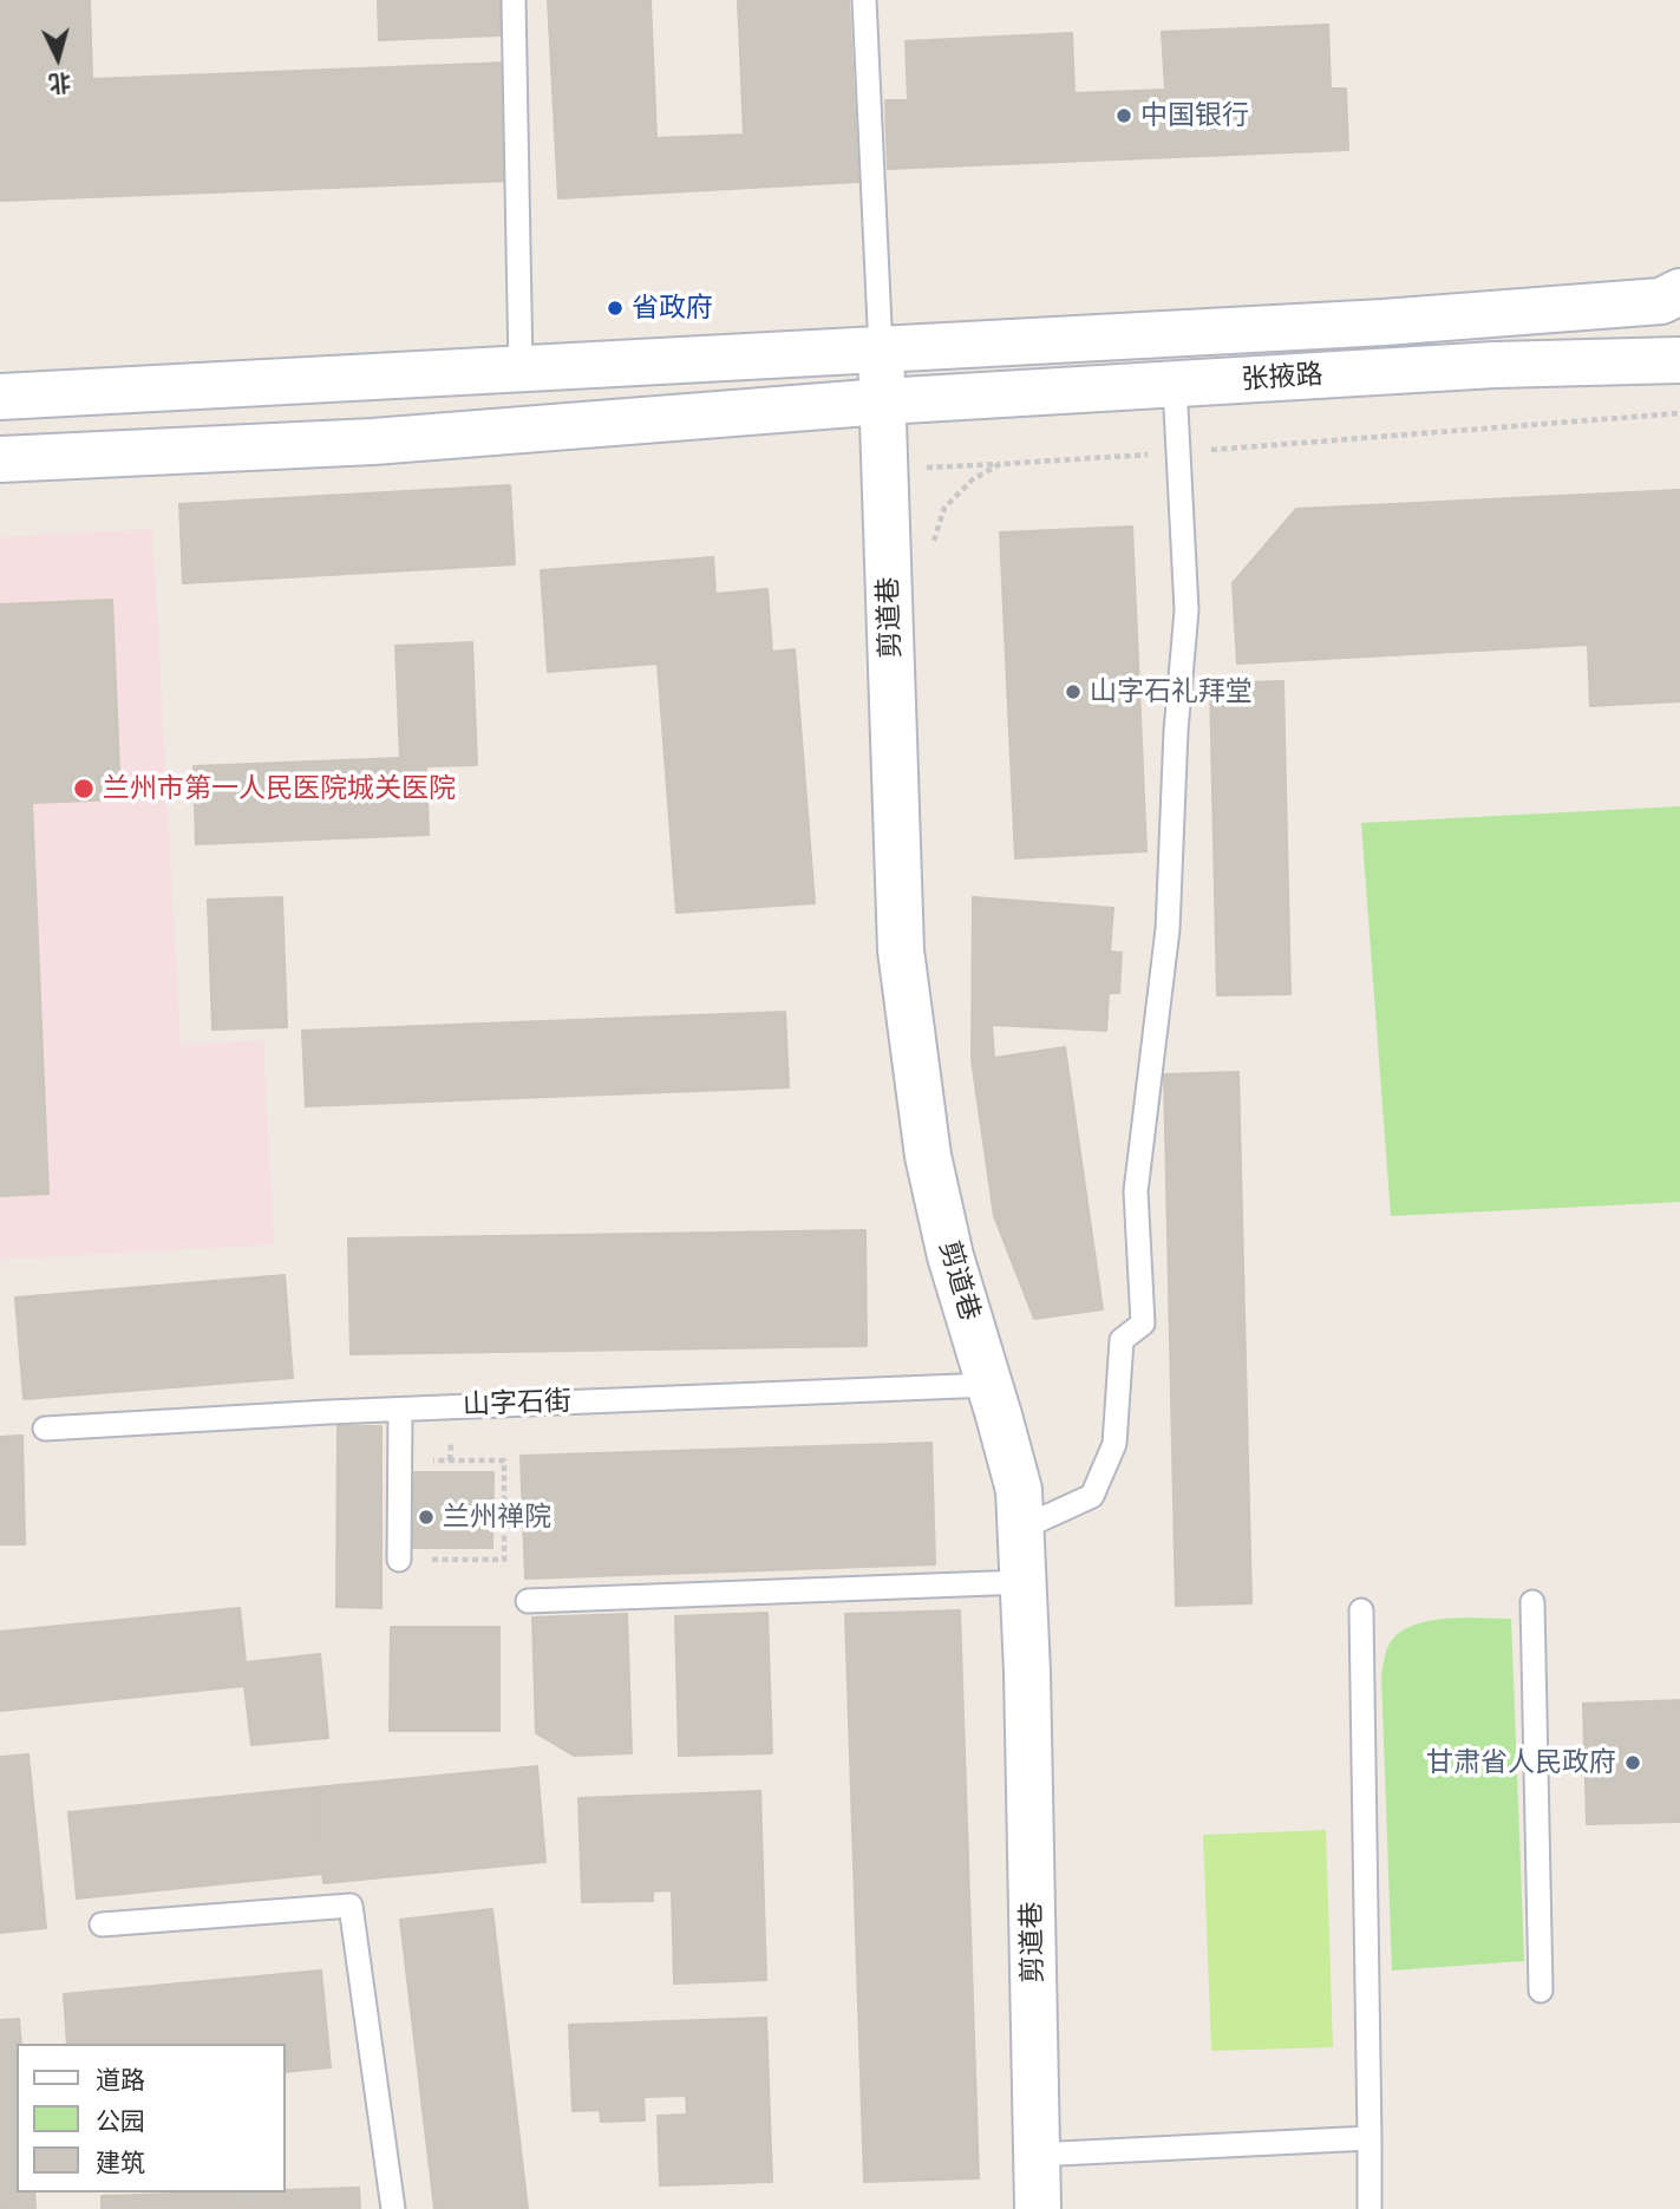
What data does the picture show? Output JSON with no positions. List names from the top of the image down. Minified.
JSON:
{"streets":{"main road":["张掖路","剪道巷"],"lane":["山字石街"]},"crossings":[["张掖路","剪道巷"],["剪道巷","山字石街"]],"places":["中国银行","省政府","山字石礼拜堂","兰州市第一人民医院城关医院","兰州禅院","甘肃省人民政府"],"legend":["道路","公园","建筑"],"north":"bottom"}
